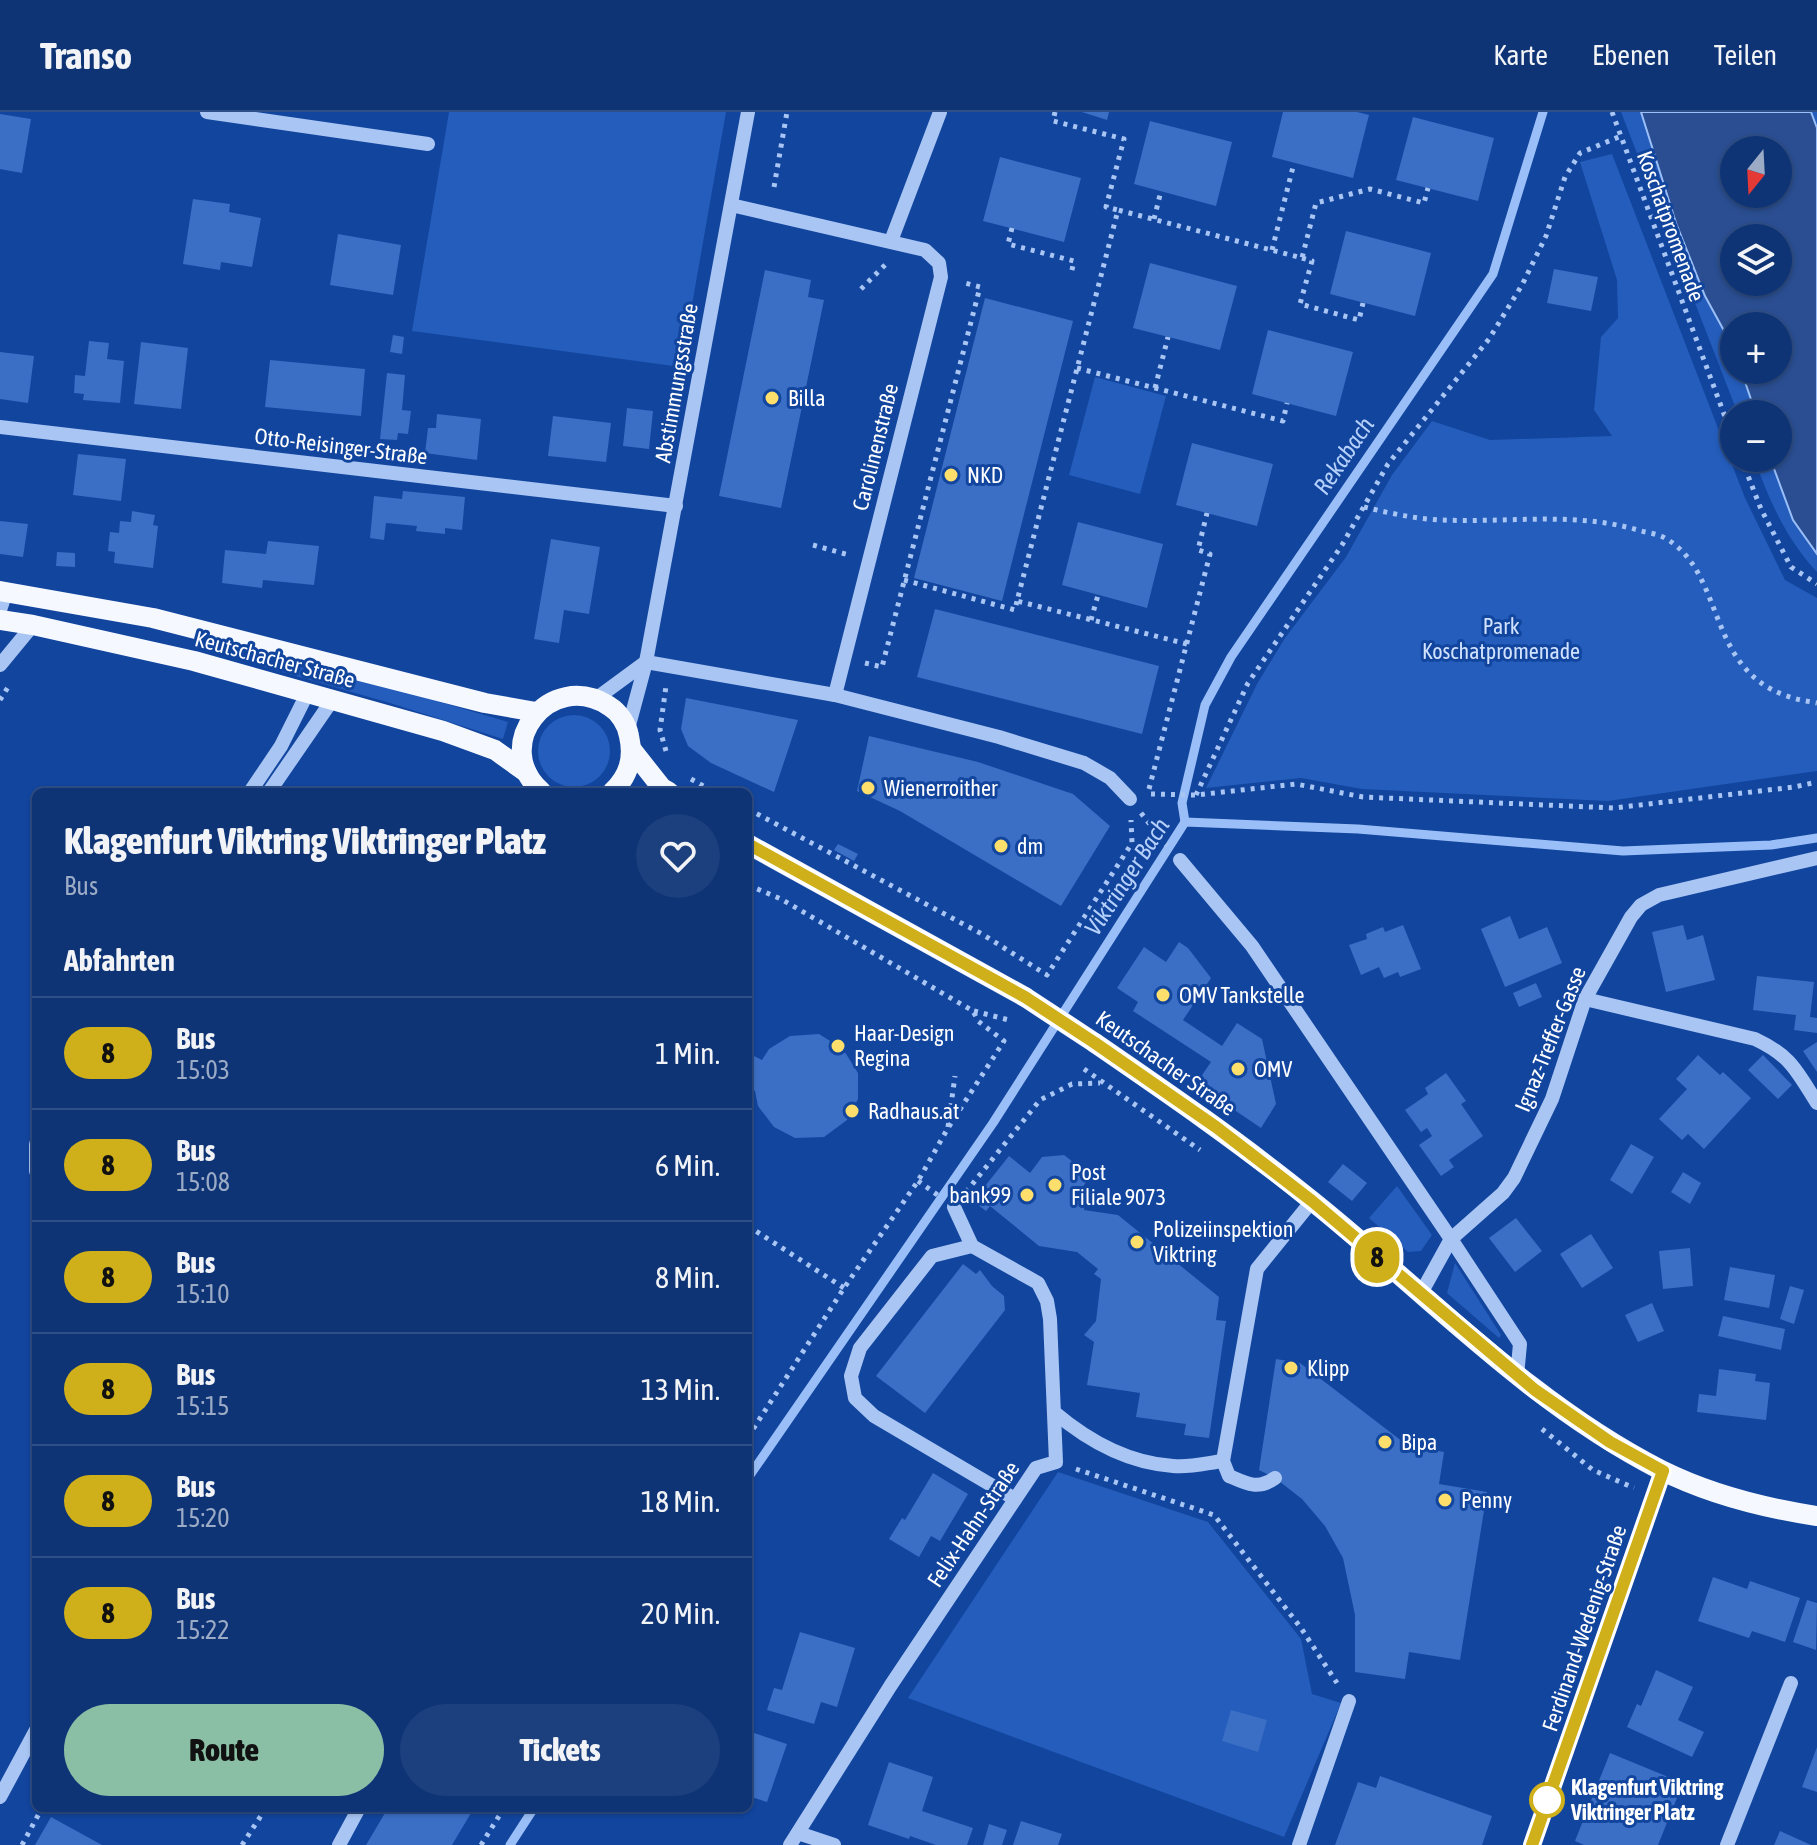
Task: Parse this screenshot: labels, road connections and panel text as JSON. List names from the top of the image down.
{
  "streets": {
    "main road": ["Keutschacher Straße"],
    "street": [
      "Abstimmungsstraße",
      "Otto-Reisinger-Straße",
      "Carolinenstraße",
      "Ignaz-Treffer-Gasse",
      "Felix-Hahn-Straße",
      "Ferdinand-Wedenig-Straße"
    ],
    "path": ["Koschatpromenade"]
  },
  "crossings": [
    ["Abstimmungsstraße", "Otto-Reisinger-Straße"],
    ["Keutschacher Straße", "Ignaz-Treffer-Gasse"],
    ["Keutschacher Straße", "Ferdinand-Wedenig-Straße"]
  ],
  "water": ["Rekabach", "Viktringer Bach"],
  "parks": ["Park Koschatpromenade"],
  "places": [
    "Billa",
    "NKD",
    "Wienerroither",
    "dm",
    "OMV Tankstelle",
    "Haar-Design Regina",
    "OMV",
    "Radhaus.at",
    "Post Filiale 9073",
    "bank99",
    "Polizeiinspektion Viktring",
    "Klipp",
    "Bipa",
    "Penny",
    "Klagenfurt Viktring Viktringer Platz"
  ],
  "lines": ["bus line 8"],
  "north": "bottom",
  "page": {
    "header": "Transo",
    "nav": ["Karte", "Ebenen", "Teilen"],
    "on_map": "8",
    "map_buttons": ["+", "−"],
    "heading": [
      ["Klagenfurt Viktring Viktringer Platz", "Bus"],
      "Abfahrten"
    ],
    "list": [
      {
        "mark": "8",
        "name": "Bus",
        "note": "15:03",
        "value": "1 Min."
      },
      {
        "mark": "8",
        "name": "Bus",
        "note": "15:08",
        "value": "6 Min."
      },
      {
        "mark": "8",
        "name": "Bus",
        "note": "15:10",
        "value": "8 Min."
      },
      {
        "mark": "8",
        "name": "Bus",
        "note": "15:15",
        "value": "13 Min."
      },
      {
        "mark": "8",
        "name": "Bus",
        "note": "15:20",
        "value": "18 Min."
      },
      {
        "mark": "8",
        "name": "Bus",
        "note": "15:22",
        "value": "20 Min."
      }
    ],
    "buttons": ["Route", "Tickets"]
  }
}
